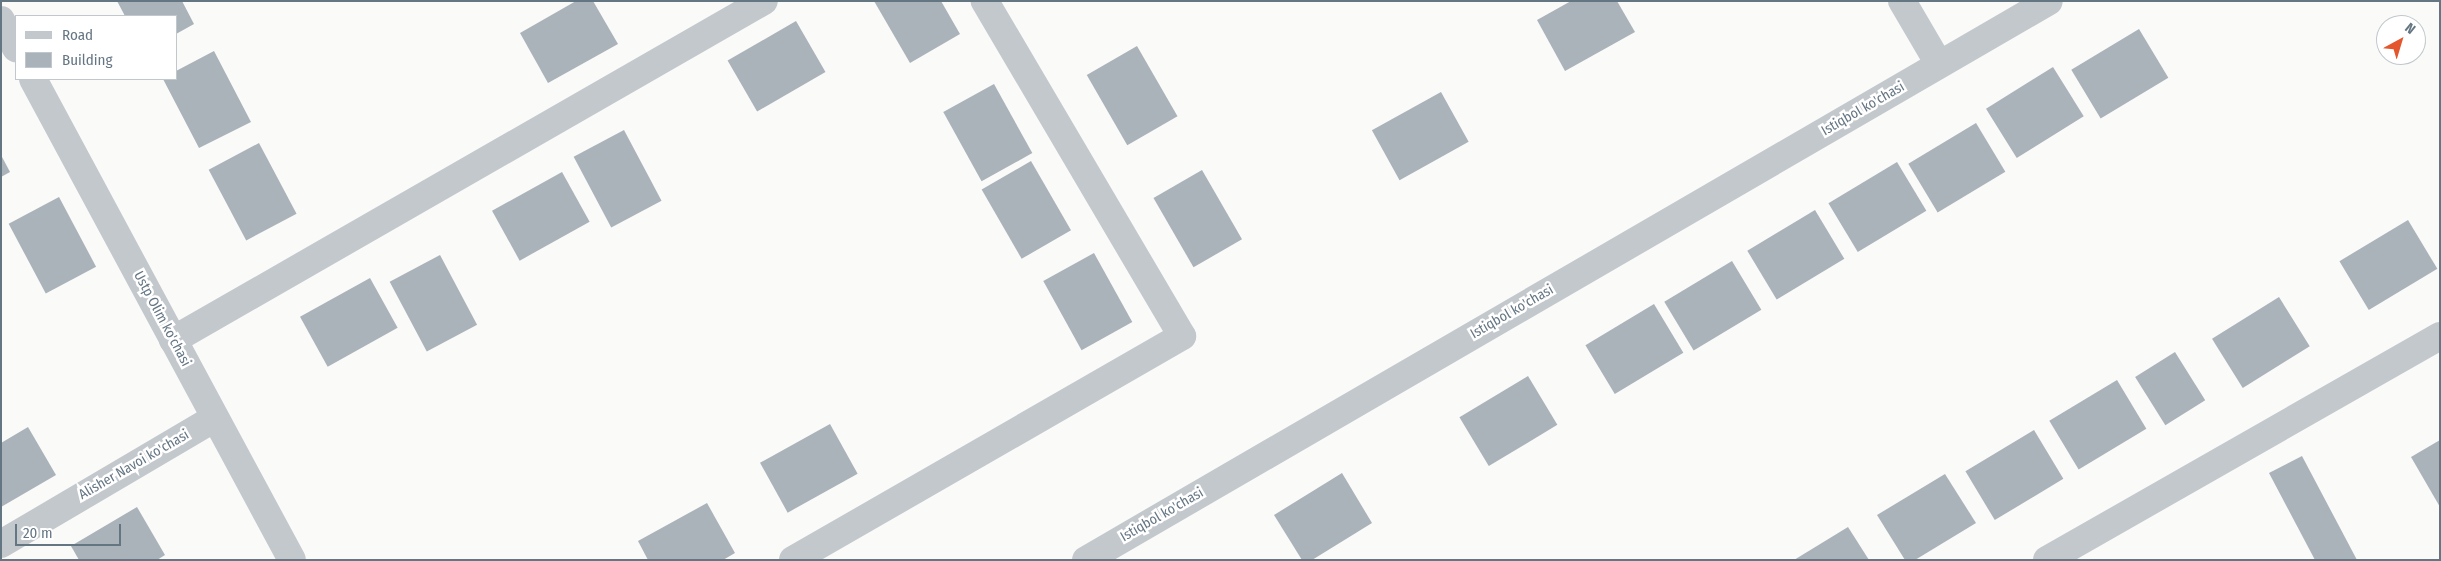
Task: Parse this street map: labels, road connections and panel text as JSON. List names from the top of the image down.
{
  "streets": {
    "street": ["Istiqbol ko'chasi", "Ustp Olim ko'chasi", "Alisher Navoi ko'chasi"]
  },
  "crossings": [
    ["Ustp Olim ko'chasi", "Alisher Navoi ko'chasi"]
  ],
  "legend": ["Road", "Building"],
  "scale_bar": "20 m",
  "north": "top right"
}
